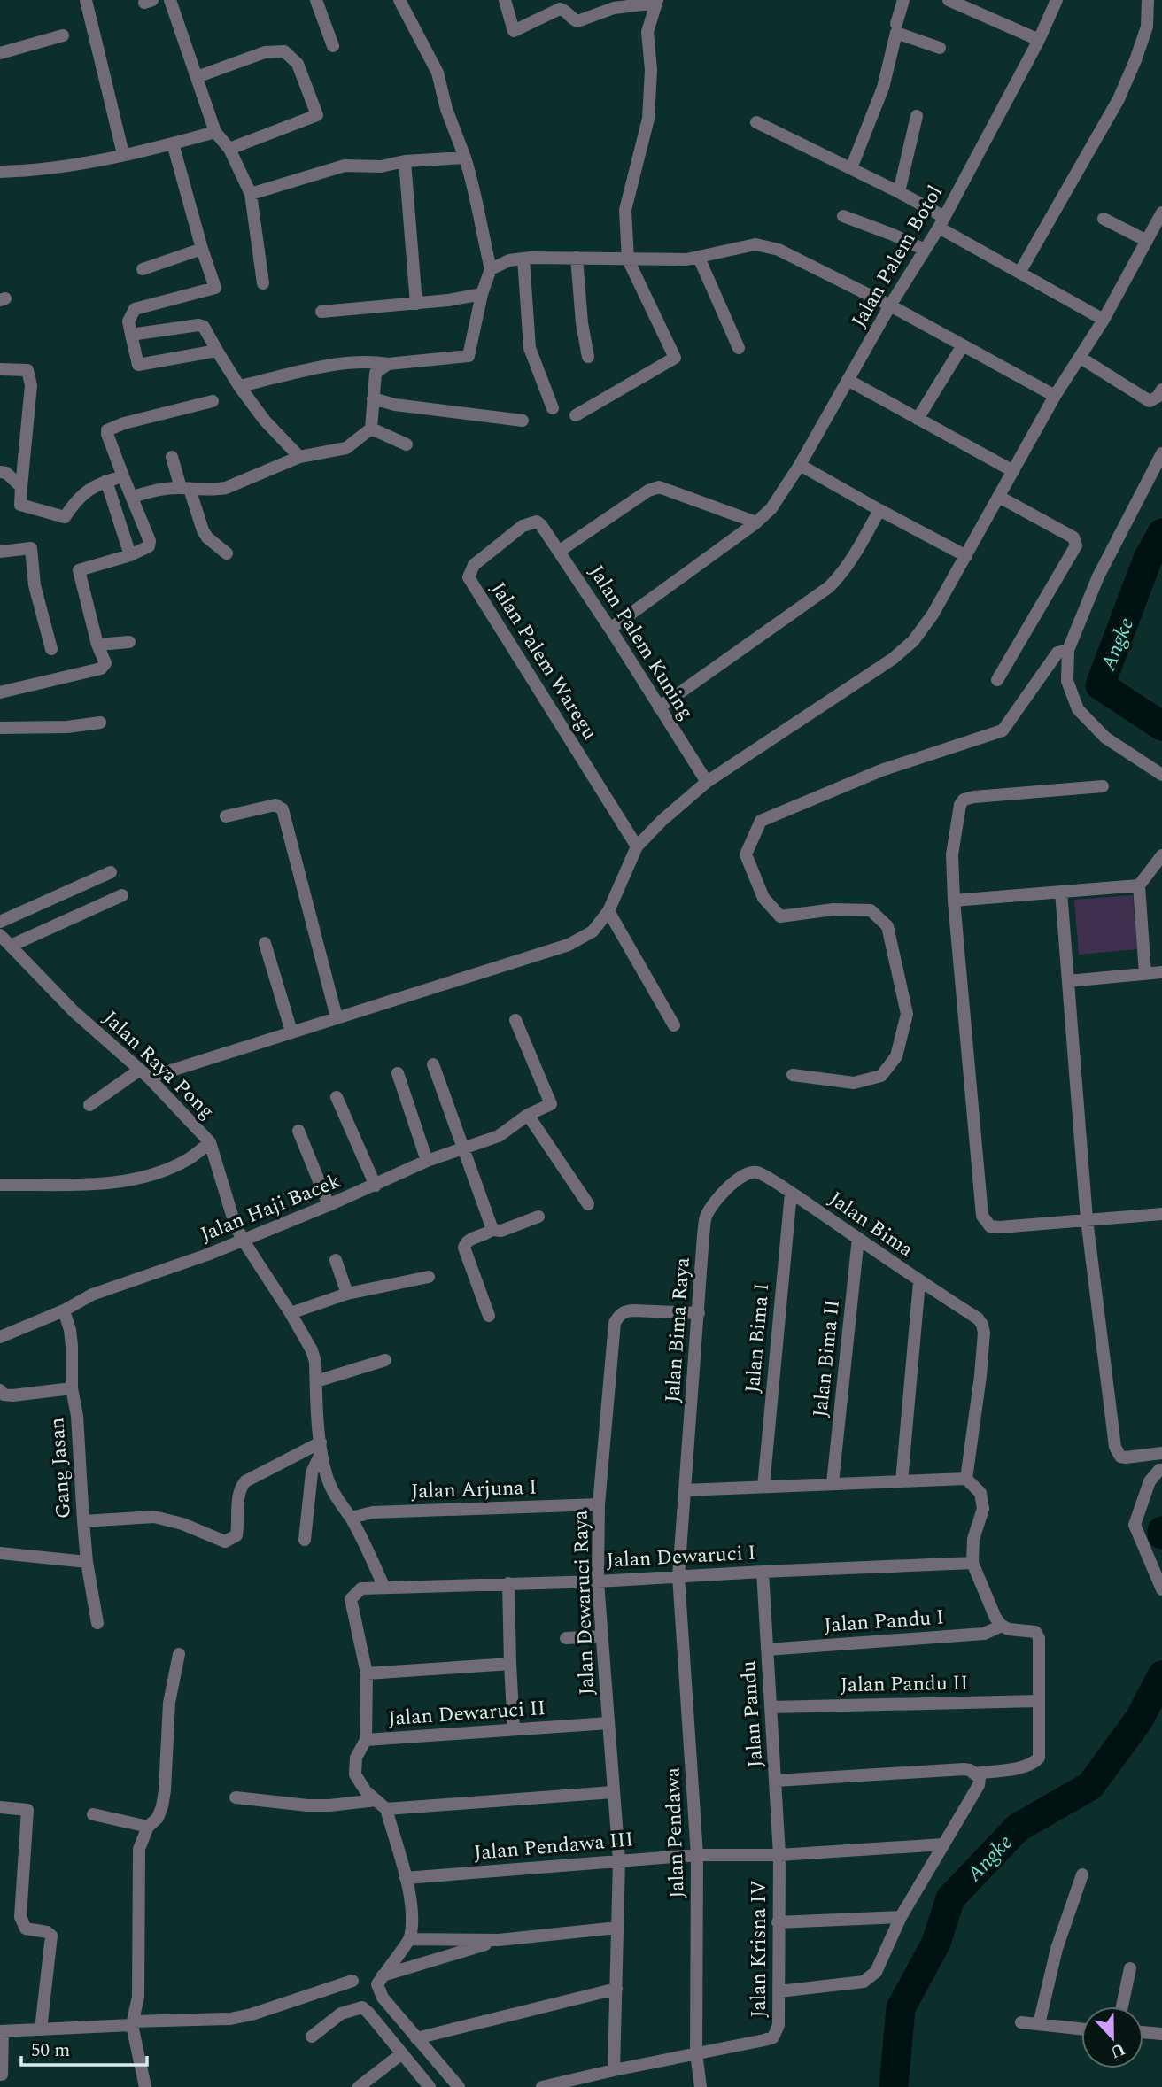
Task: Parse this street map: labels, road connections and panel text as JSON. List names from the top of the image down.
{
  "streets": {
    "street": [
      "Jalan Palem Botol",
      "Jalan Palem Kuning",
      "Jalan Palem Waregu",
      "Jalan Raya Pong",
      "Jalan Haji Bacek",
      "Jalan Bima",
      "Jalan Bima Raya",
      "Jalan Bima I",
      "Jalan Bima II",
      "Gang Jasan",
      "Jalan Arjuna I",
      "Jalan Dewaruci I",
      "Jalan Dewaruci Raya",
      "Jalan Pandu I",
      "Jalan Pandu II",
      "Jalan Dewaruci II",
      "Jalan Pandu",
      "Jalan Pendawa",
      "Jalan Pendawa III",
      "Jalan Krisna IV"
    ]
  },
  "crossings": [
    ["Jalan Palem Botol", "Jalan Palem Kuning"],
    ["Jalan Palem Kuning", "Jalan Palem Waregu"],
    ["Jalan Raya Pong", "Jalan Haji Bacek"],
    ["Jalan Raya Pong", "Jalan Arjuna I"],
    ["Jalan Raya Pong", "Jalan Dewaruci I"],
    ["Jalan Haji Bacek", "Gang Jasan"],
    ["Jalan Bima", "Jalan Bima Raya"],
    ["Jalan Bima", "Jalan Bima I"],
    ["Jalan Bima", "Jalan Bima II"],
    ["Jalan Bima Raya", "Jalan Dewaruci I"],
    ["Jalan Bima Raya", "Jalan Dewaruci Raya"],
    ["Jalan Bima Raya", "Jalan Pendawa"],
    ["Jalan Arjuna I", "Jalan Dewaruci Raya"],
    ["Jalan Dewaruci I", "Jalan Dewaruci Raya"],
    ["Jalan Dewaruci I", "Jalan Dewaruci II"],
    ["Jalan Dewaruci I", "Jalan Pandu"],
    ["Jalan Dewaruci I", "Jalan Pendawa"],
    ["Jalan Dewaruci Raya", "Jalan Dewaruci II"],
    ["Jalan Dewaruci Raya", "Jalan Pendawa III"],
    ["Jalan Pandu I", "Jalan Pandu"],
    ["Jalan Pandu II", "Jalan Pandu"],
    ["Jalan Pandu", "Jalan Pendawa III"],
    ["Jalan Pandu", "Jalan Krisna IV"],
    ["Jalan Pendawa", "Jalan Pendawa III"],
    ["Jalan Pendawa", "Jalan Krisna IV"],
    ["Jalan Pendawa III", "Jalan Krisna IV"]
  ],
  "water": ["Angke"],
  "scale_bar": "50 m",
  "north": "bottom"
}
